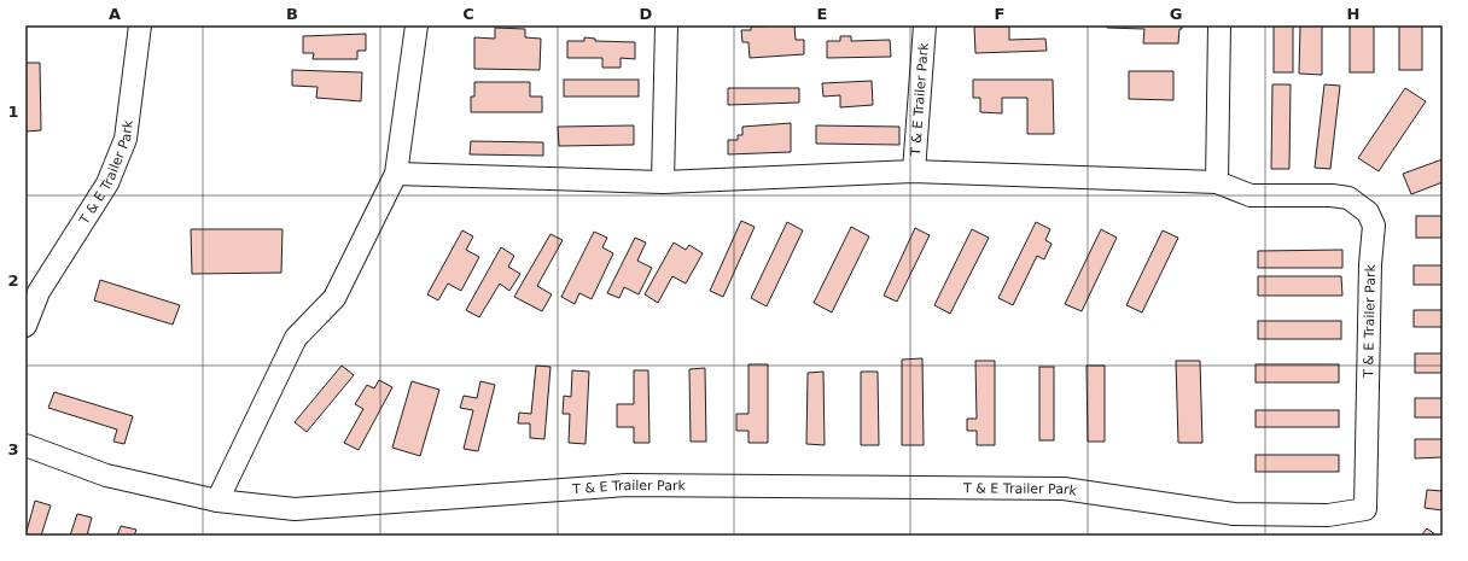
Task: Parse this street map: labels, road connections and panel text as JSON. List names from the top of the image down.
{
  "streets": {
    "street": ["T & E Trailer Park"]
  },
  "grid": {
    "columns": [
      "A",
      "B",
      "C",
      "D",
      "E",
      "F",
      "G",
      "H"
    ],
    "rows": ["1", "2", "3"]
  }
}
